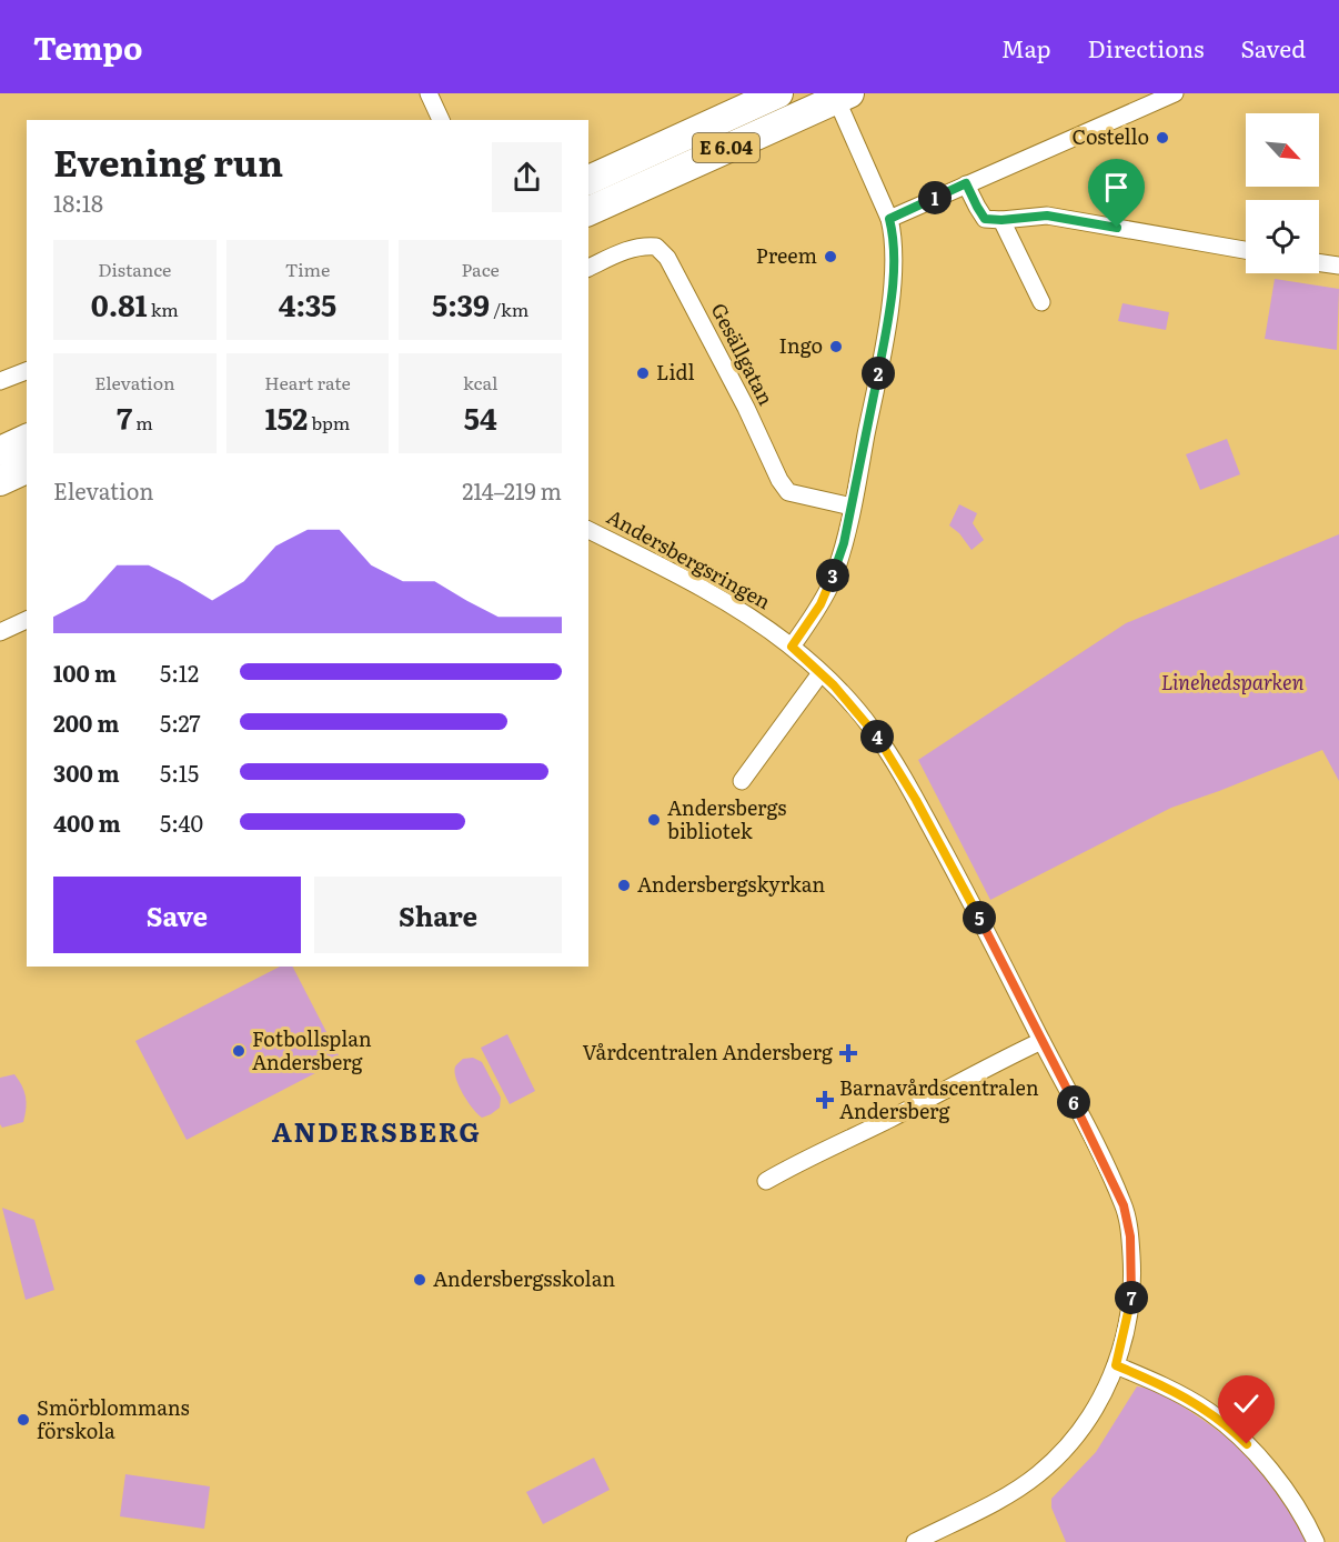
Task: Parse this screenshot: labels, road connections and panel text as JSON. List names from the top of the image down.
{
  "streets": {
    "highway": ["E 6.04"],
    "street": ["Gesällgatan", "Andersbergsringen"]
  },
  "districts": ["ANDERSBERG"],
  "parks": ["Linehedsparken"],
  "places": {
    "other": [
      "Costello",
      "Preem",
      "Ingo",
      "Lidl",
      "Andersbergs bibliotek",
      "Andersbergskyrkan",
      "Fotbollsplan Andersberg",
      "Andersbergsskolan",
      "Smörblommans förskola"
    ],
    "health": ["Vårdcentralen Andersberg", "Barnavårdscentralen Andersberg"]
  },
  "north": "bottom right",
  "page": {
    "header": "Tempo",
    "nav": ["Map", "Directions", "Saved"],
    "heading": ["Evening run", "18:18"],
    "pins": [
      "1",
      "2",
      "3",
      "4",
      "5",
      "6",
      "7"
    ],
    "stats": [
      ["Distance", "0.81 km"],
      ["Time", "4:35"],
      ["Pace", "5:39 /km"],
      ["Elevation", "7 m"],
      ["Heart rate", "152 bpm"],
      ["kcal", "54"]
    ],
    "chart": ["Elevation", "214–219 m"],
    "list": [
      {
        "name": "100 m",
        "note": "5:12"
      },
      {
        "name": "200 m",
        "note": "5:27"
      },
      {
        "name": "300 m",
        "note": "5:15"
      },
      {
        "name": "400 m",
        "note": "5:40"
      }
    ],
    "buttons": ["Save", "Share"]
  }
}
